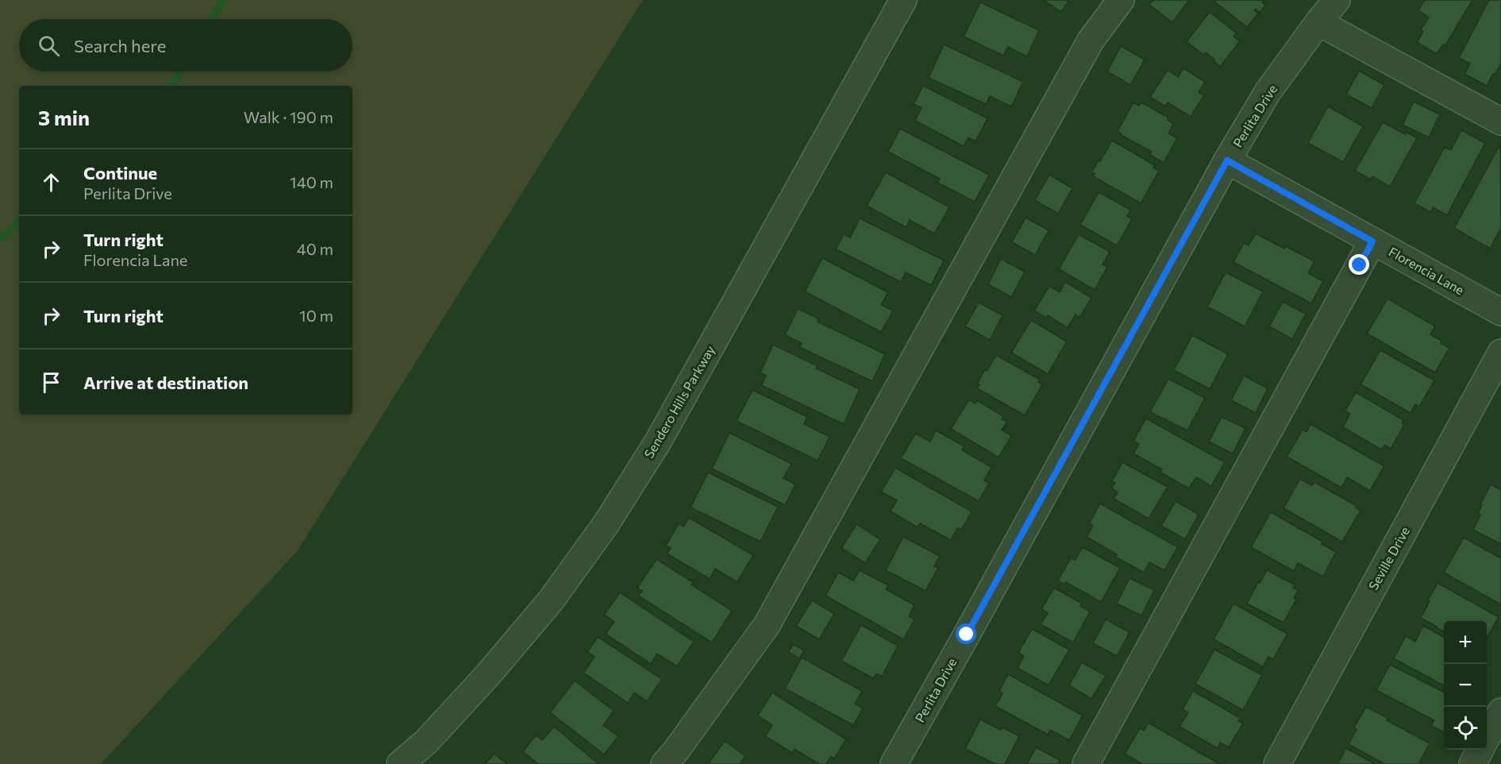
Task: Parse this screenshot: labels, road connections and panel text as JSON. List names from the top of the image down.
{
  "streets": {
    "street": [
      "Perlita Drive",
      "Florencia Lane",
      "Sendero Hills Parkway",
      "Seville Drive"
    ]
  },
  "crossings": [
    ["Perlita Drive", "Florencia Lane"]
  ],
  "page": {
    "search": "Search here",
    "heading": ["3 min", "Walk · 190 m"],
    "list": [
      ["Continue", "Perlita Drive", "140 m"],
      ["Turn right", "Florencia Lane", "40 m"],
      ["Turn right", "10 m"],
      "Arrive at destination"
    ],
    "map_buttons": ["+", "−"]
  }
}
